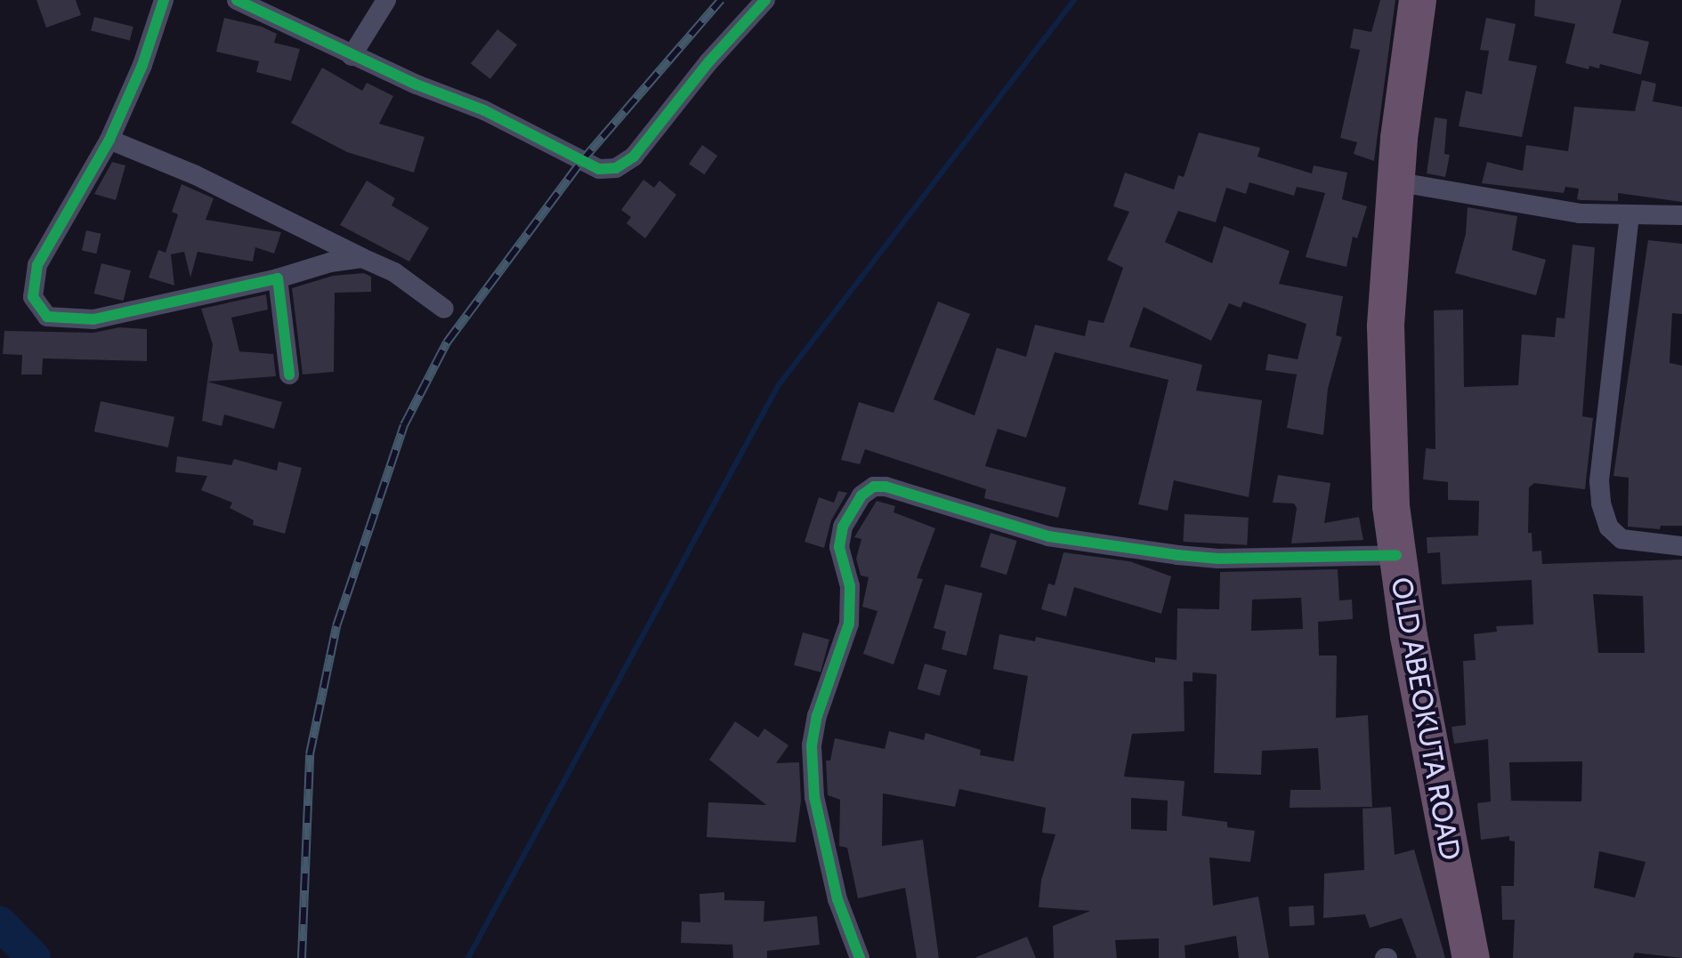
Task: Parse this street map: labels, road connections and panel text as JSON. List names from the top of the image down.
{
  "streets": {
    "highway": ["OLD ABEOKUTA ROAD"]
  }
}
